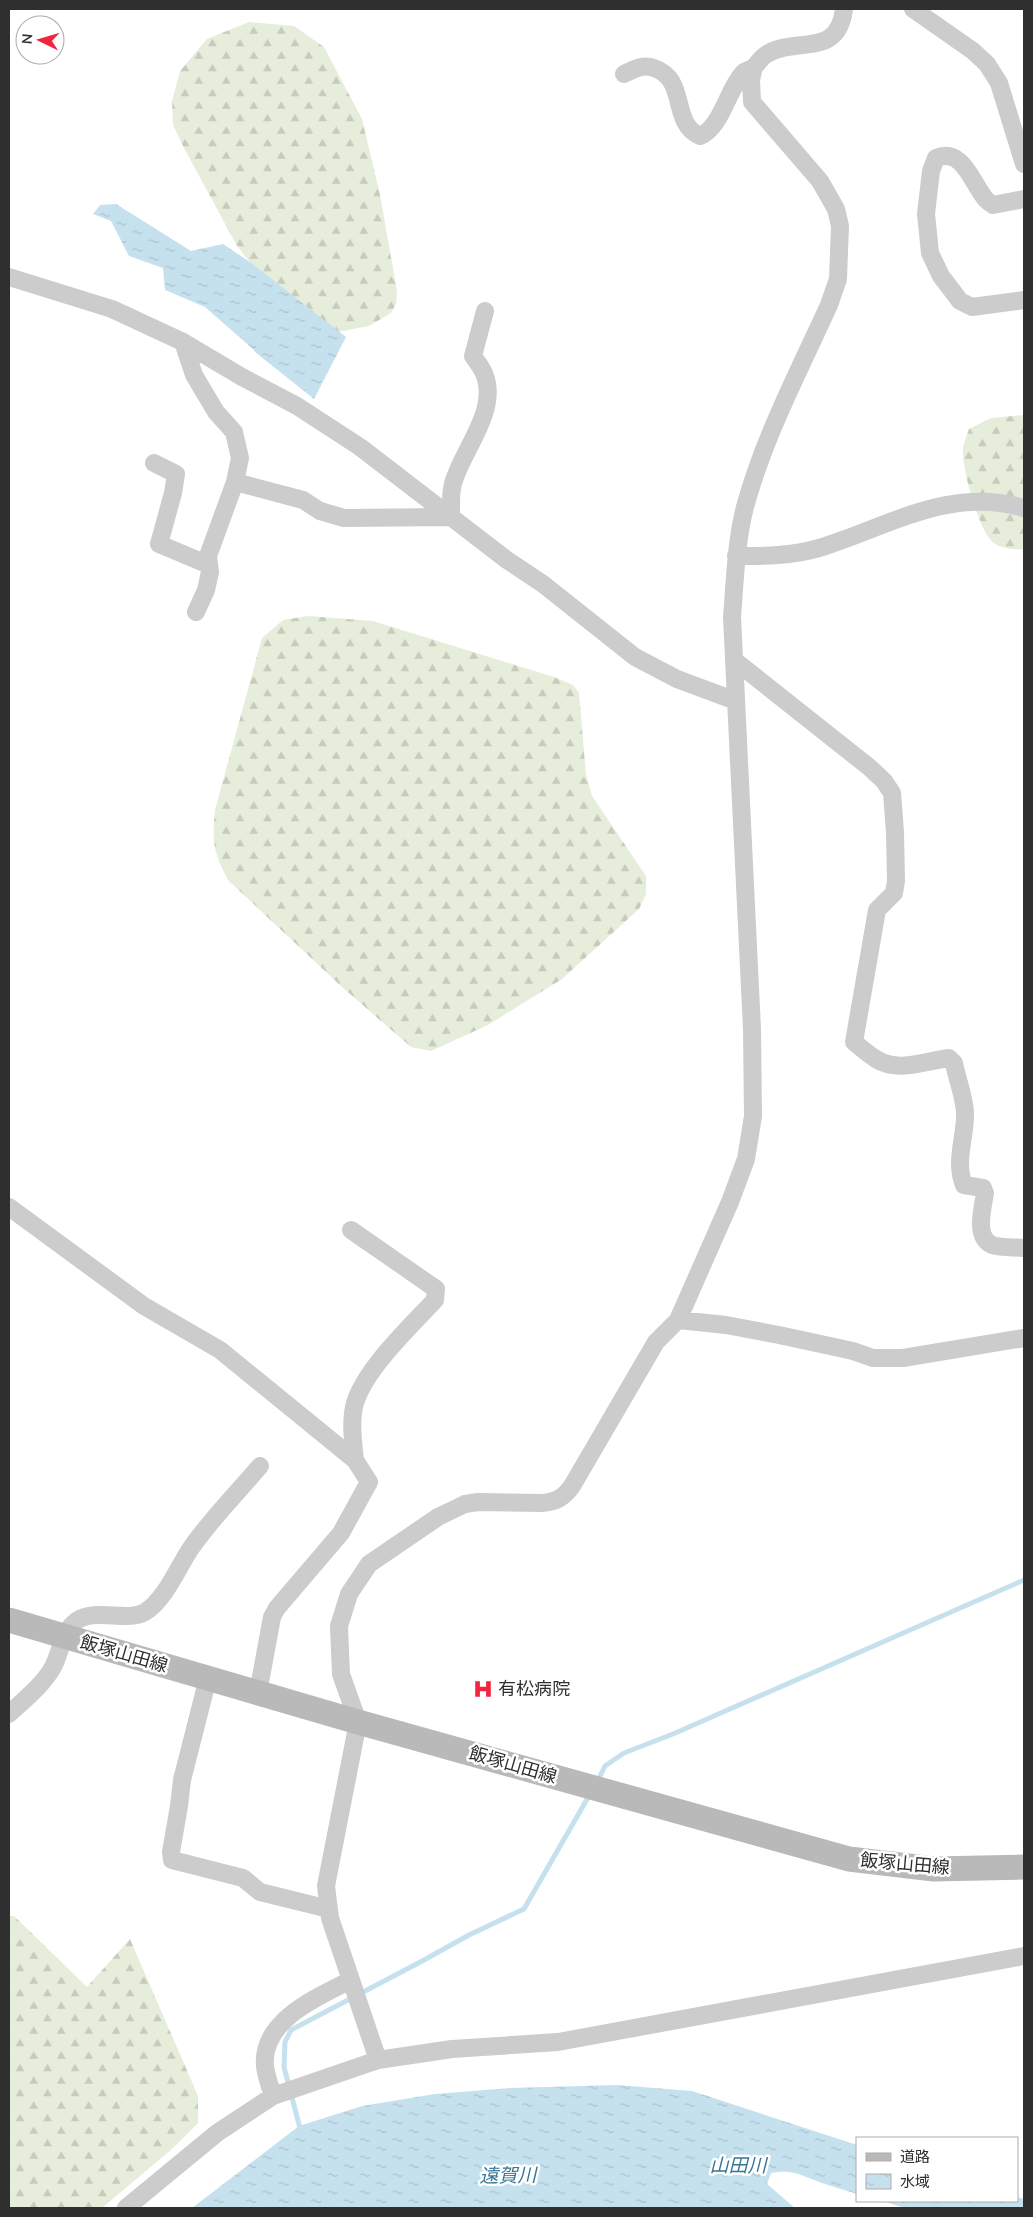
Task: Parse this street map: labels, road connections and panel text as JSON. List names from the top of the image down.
{
  "streets": {
    "main road": ["飯塚山田線"]
  },
  "water": ["山田川", "遠賀川"],
  "places": {
    "hospital": ["有松病院"]
  },
  "legend": ["道路", "水域"],
  "north": "left"
}
